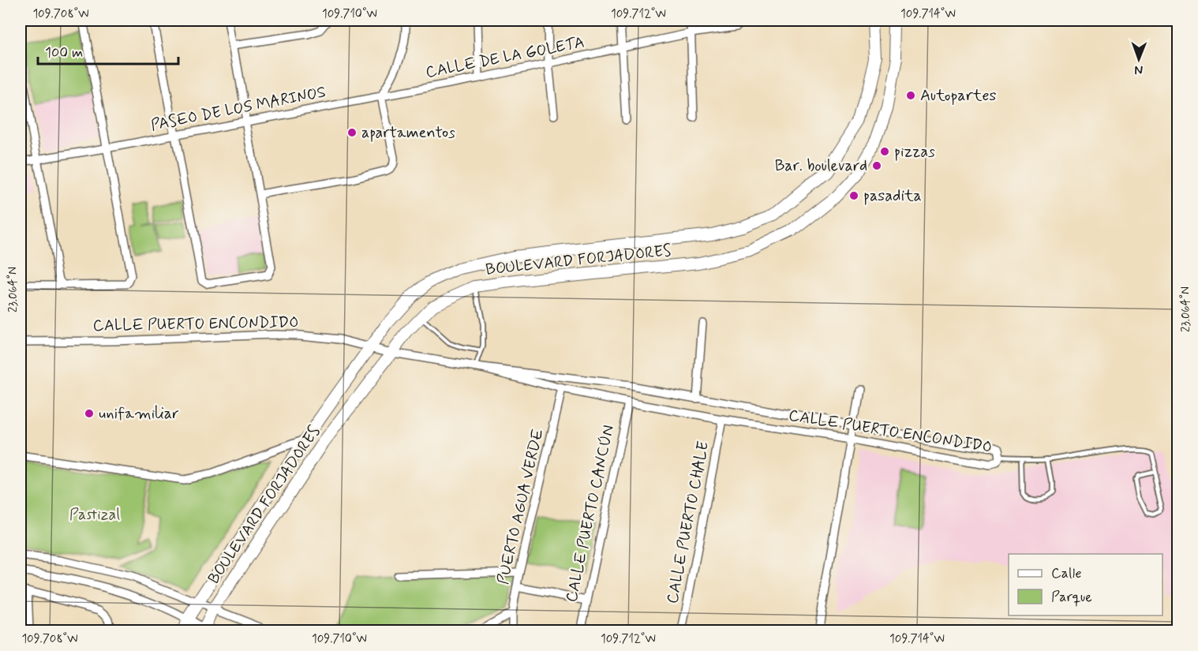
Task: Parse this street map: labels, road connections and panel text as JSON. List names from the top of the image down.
{
  "streets": {
    "main road": ["BOULEVARD FORJADORES"],
    "street": [
      "CALLE DE LA GOLETA",
      "PASEO DE LOS MARINOS",
      "CALLE PUERTO ENCONDIDO",
      "PUERTO AGUA VERDE",
      "CALLE PUERTO CANCÚN",
      "CALLE PUERTO CHALE"
    ]
  },
  "crossings": [
    ["CALLE DE LA GOLETA", "PASEO DE LOS MARINOS"],
    ["BOULEVARD FORJADORES", "CALLE PUERTO ENCONDIDO"],
    ["CALLE PUERTO ENCONDIDO", "PUERTO AGUA VERDE"],
    ["CALLE PUERTO ENCONDIDO", "CALLE PUERTO CANCÚN"],
    ["CALLE PUERTO ENCONDIDO", "CALLE PUERTO CHALE"]
  ],
  "parks": ["Pastizal"],
  "places": [
    "Autopartes",
    "apartamentos",
    "pizzas",
    "Bar. boulevard",
    "pasadita",
    "unifamiliar"
  ],
  "legend": ["Calle", "Parque"],
  "scale_bar": "100 m",
  "north": "bottom",
  "coordinates": [
    "109.708°W",
    "109.710°W",
    "109.712°W",
    "109.714°W",
    "23.064°N"
  ]
}
